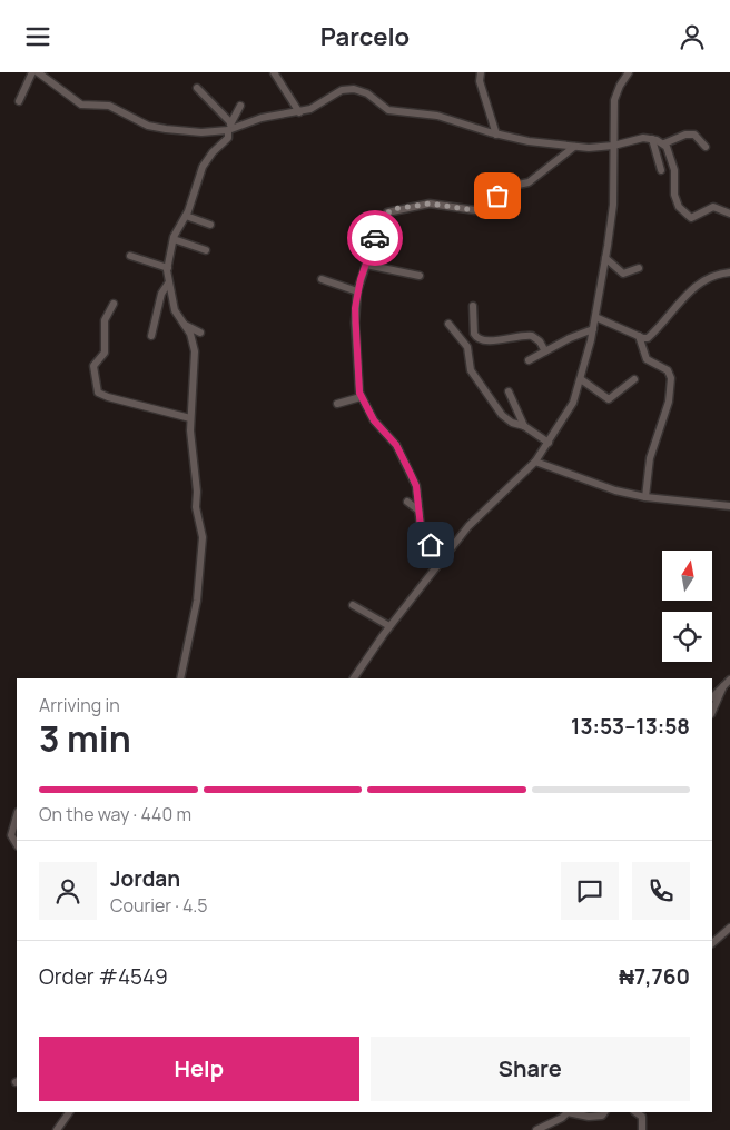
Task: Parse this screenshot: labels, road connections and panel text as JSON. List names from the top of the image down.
{
  "north": "top",
  "page": {
    "header": "Parcelo",
    "heading": ["3 min", "Arriving in", "13:53–13:58"],
    "panel": [
      "Jordan",
      "Courier · 4.5",
      "Order #4549",
      "₦7,760"
    ],
    "bar": "On the way · 440 m",
    "buttons": ["Help", "Share"]
  }
}
